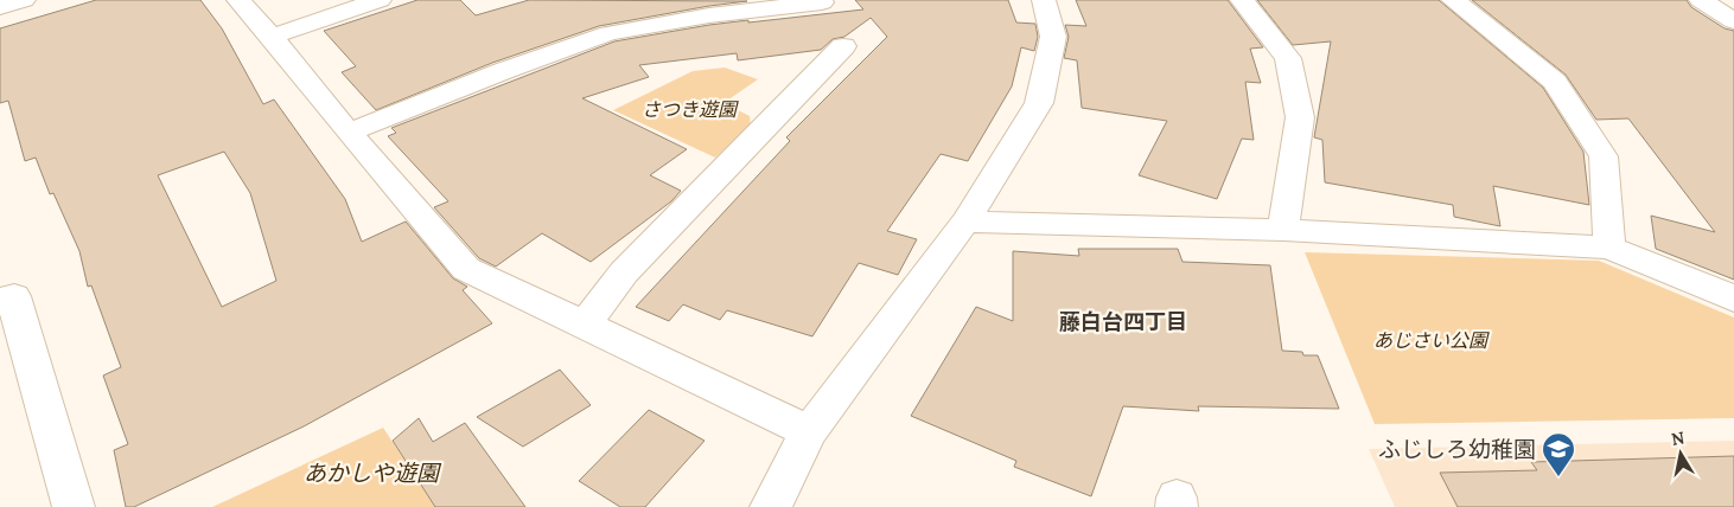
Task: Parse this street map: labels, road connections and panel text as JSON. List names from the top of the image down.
{
  "districts": ["藤白台四丁目"],
  "parks": ["さつき遊園", "あじさい公園", "あかしや遊園"],
  "places": {
    "school or university": ["ふじしろ幼稚園"]
  },
  "north": "top"
}
